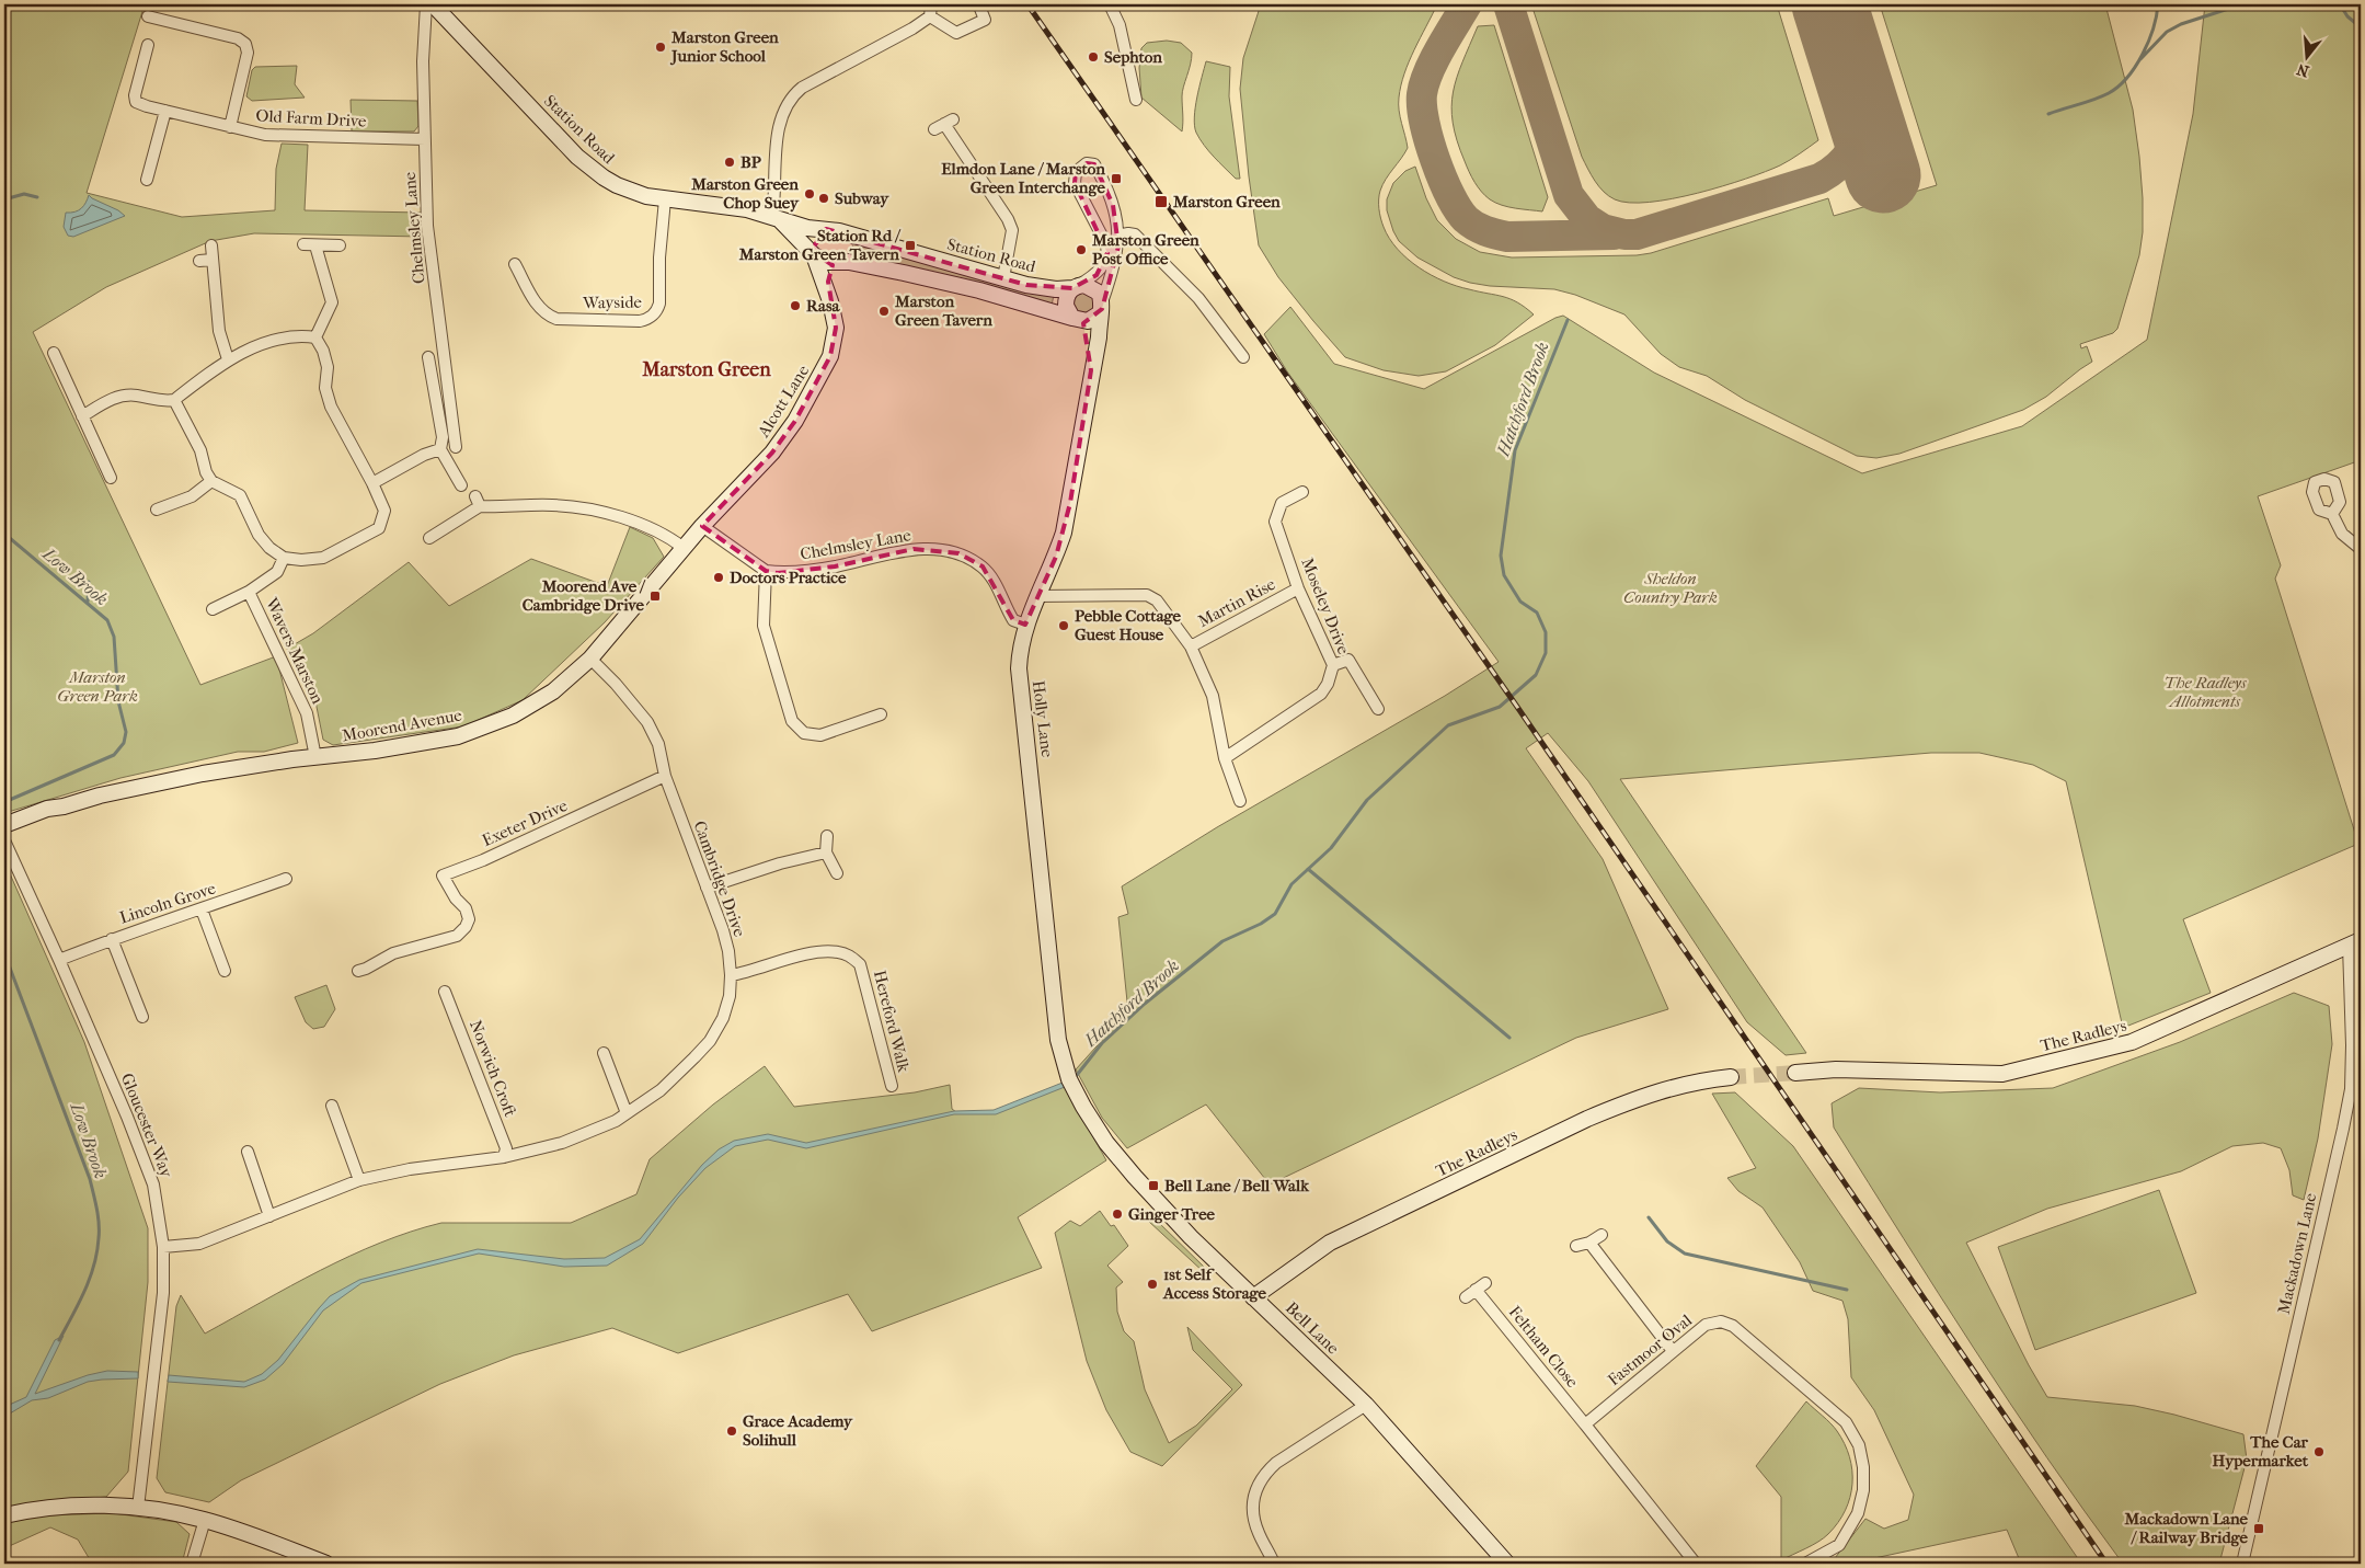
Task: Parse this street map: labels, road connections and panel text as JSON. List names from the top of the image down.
{
  "streets": {
    "street": [
      "Old Farm Drive",
      "Station Road",
      "Chelmsley Lane",
      "Wayside",
      "Alcott Lane",
      "Martin Rise",
      "Moseley Drive",
      "Wavers Marston",
      "Holly Lane",
      "Moorend Avenue",
      "Exeter Drive",
      "Cambridge Drive",
      "Lincoln Grove",
      "Hereford Walk",
      "The Radleys",
      "Norwich Croft",
      "Gloucester Way",
      "Mackadown Lane",
      "Bell Lane",
      "Feltham Close",
      "Fastmoor Oval"
    ]
  },
  "crossings": [
    ["Old Farm Drive", "Chelmsley Lane"],
    ["Station Road", "Wayside"],
    ["Station Road", "Holly Lane"],
    ["Chelmsley Lane", "Holly Lane"],
    ["Alcott Lane", "Moorend Avenue"],
    ["Martin Rise", "Moseley Drive"],
    ["Wavers Marston", "Moorend Avenue"],
    ["Holly Lane", "Bell Lane"],
    ["Moorend Avenue", "Cambridge Drive"],
    ["Exeter Drive", "Cambridge Drive"],
    ["Cambridge Drive", "Hereford Walk"],
    ["Cambridge Drive", "Norwich Croft"],
    ["Cambridge Drive", "Gloucester Way"],
    ["Lincoln Grove", "Gloucester Way"],
    ["The Radleys", "Mackadown Lane"],
    ["The Radleys", "Bell Lane"],
    ["Feltham Close", "Fastmoor Oval"]
  ],
  "districts": ["Marston Green"],
  "water": ["Hatchford Brook", "Low Brook"],
  "parks": ["Sheldon Country Park", "Marston Green Park", "The Radleys Allotments"],
  "places": {
    "other": [
      "Marston Green Junior School",
      "Sephton",
      "BP",
      "Marston Green Chop Suey",
      "Subway",
      "Marston Green Post Office",
      "Rasa",
      "Marston Green Tavern",
      "Doctors Practice",
      "Pebble Cottage Guest House",
      "Ginger Tree",
      "1st Self Access Storage",
      "Grace Academy Solihull",
      "The Car Hypermarket"
    ],
    "transit": [
      "Elmdon Lane / Marston Green Interchange",
      "Marston Green",
      "Station Rd / Marston Green Tavern",
      "Moorend Ave / Cambridge Drive",
      "Bell Lane / Bell Walk",
      "Mackadown Lane / Railway Bridge"
    ]
  },
  "north": "bottom"
}
